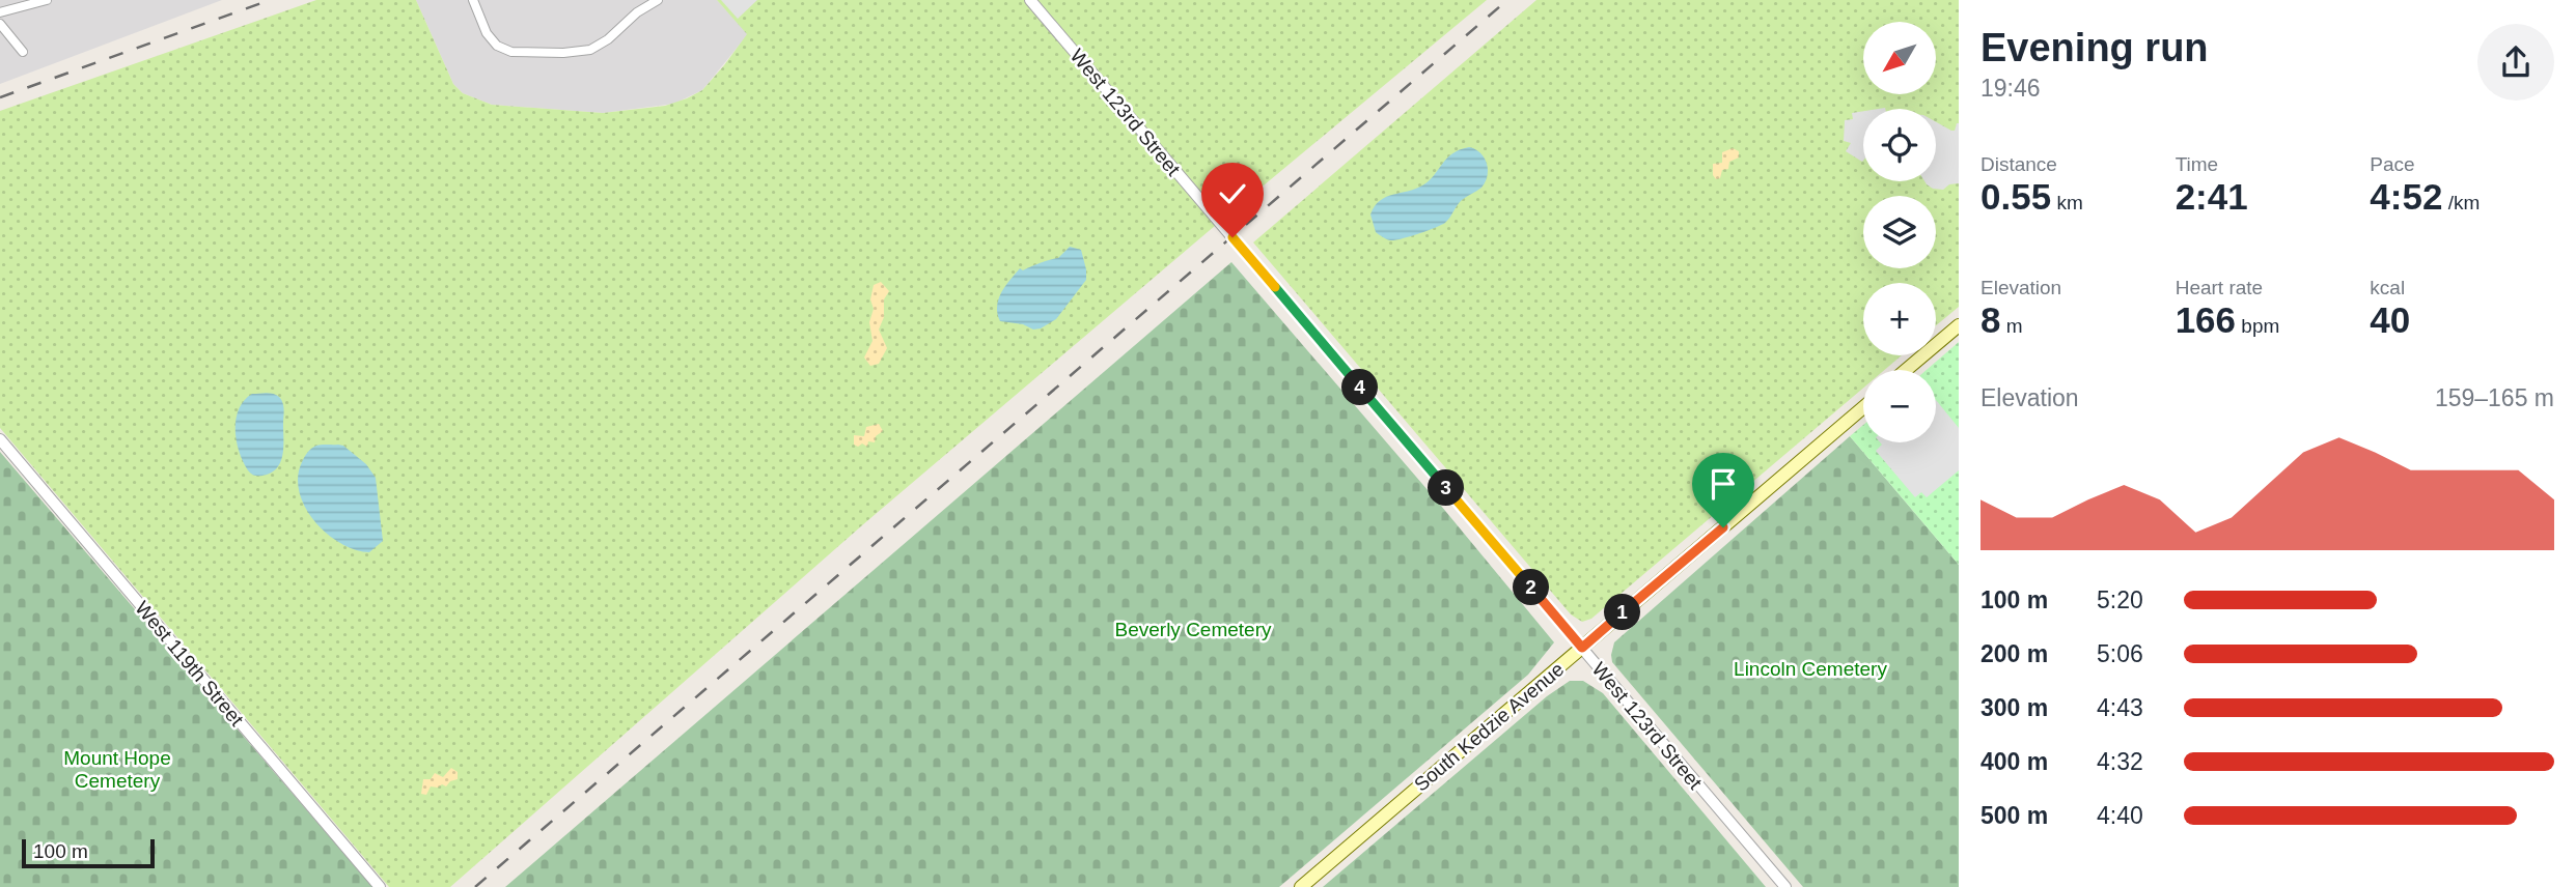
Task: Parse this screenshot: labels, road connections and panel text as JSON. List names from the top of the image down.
{
  "streets": {
    "main road": ["South Kedzie Avenue"],
    "street": ["West 123rd Street", "West 119th Street"]
  },
  "crossings": [
    ["West 123rd Street", "South Kedzie Avenue"]
  ],
  "parks": ["Beverly Cemetery", "Lincoln Cemetery", "Mount Hope Cemetery"],
  "scale_bar": "100 m",
  "north": "bottom left",
  "page": {
    "heading": ["Evening run", "19:46"],
    "map_buttons": ["+", "−"],
    "stats": [
      ["Distance", "0.55 km"],
      ["Time", "2:41"],
      ["Pace", "4:52 /km"],
      ["Elevation", "8 m"],
      ["Heart rate", "166 bpm"],
      ["kcal", "40"]
    ],
    "pins": [
      "4",
      "3",
      "2",
      "1"
    ],
    "chart": ["Elevation", "159–165 m"],
    "list": [
      {
        "name": "100 m",
        "note": "5:20"
      },
      {
        "name": "200 m",
        "note": "5:06"
      },
      {
        "name": "300 m",
        "note": "4:43"
      },
      {
        "name": "400 m",
        "note": "4:32"
      },
      {
        "name": "500 m",
        "note": "4:40"
      }
    ],
    "scale": "100 m"
  }
}
